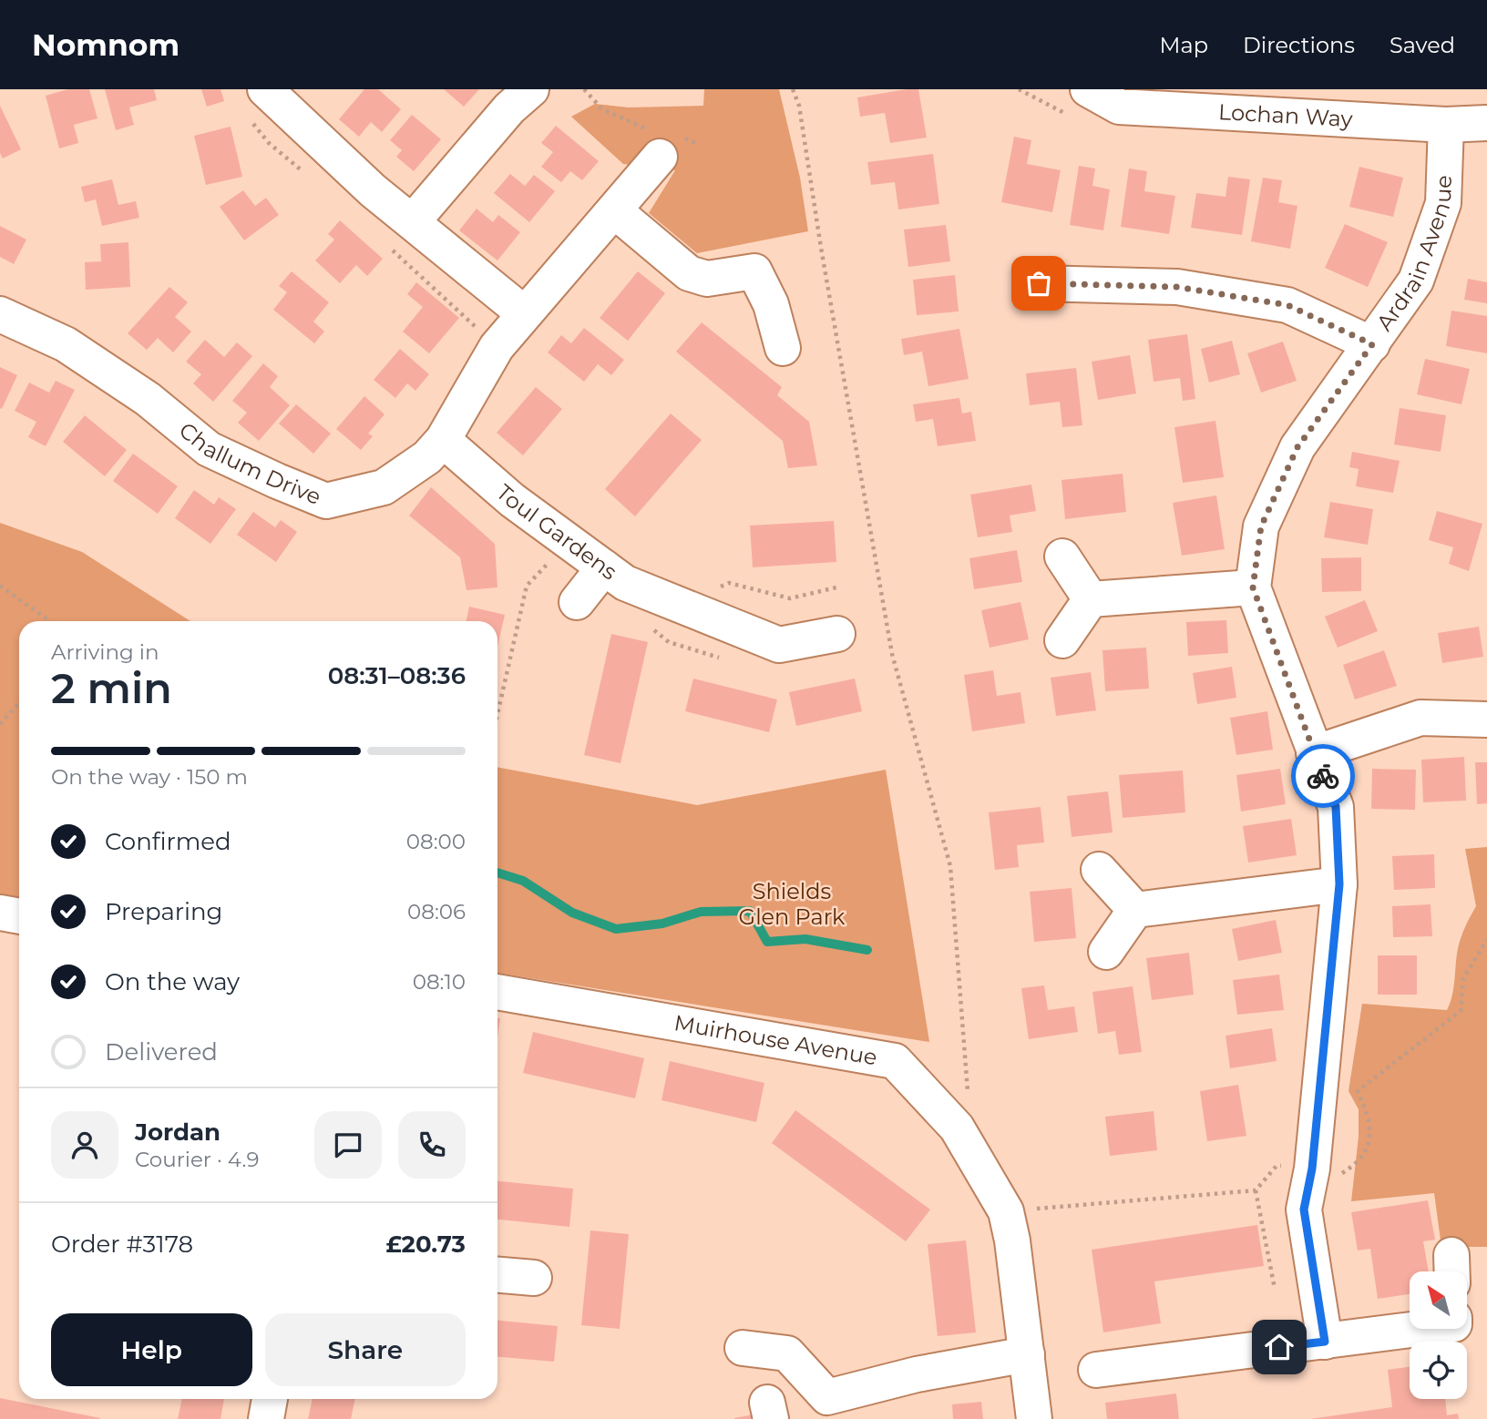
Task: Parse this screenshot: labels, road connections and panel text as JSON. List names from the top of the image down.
{
  "streets": {
    "street": [
      "Lochan Way",
      "Ardrain Avenue",
      "Challum Drive",
      "Toul Gardens",
      "Muirhouse Avenue"
    ]
  },
  "crossings": [
    ["Lochan Way", "Ardrain Avenue"],
    ["Challum Drive", "Toul Gardens"]
  ],
  "parks": ["Shields Glen Park"],
  "north": "top left",
  "page": {
    "header": "Nomnom",
    "nav": ["Map", "Directions", "Saved"],
    "heading": ["2 min", "Arriving in", "08:31–08:36"],
    "panel": [
      "Jordan",
      "Courier · 4.9",
      "Order #3178",
      "£20.73"
    ],
    "bar": "On the way · 150 m",
    "list": [
      ["Confirmed", "08:00"],
      ["Preparing", "08:06"],
      ["On the way", "08:10"],
      "Delivered"
    ],
    "buttons": ["Help", "Share"]
  }
}
